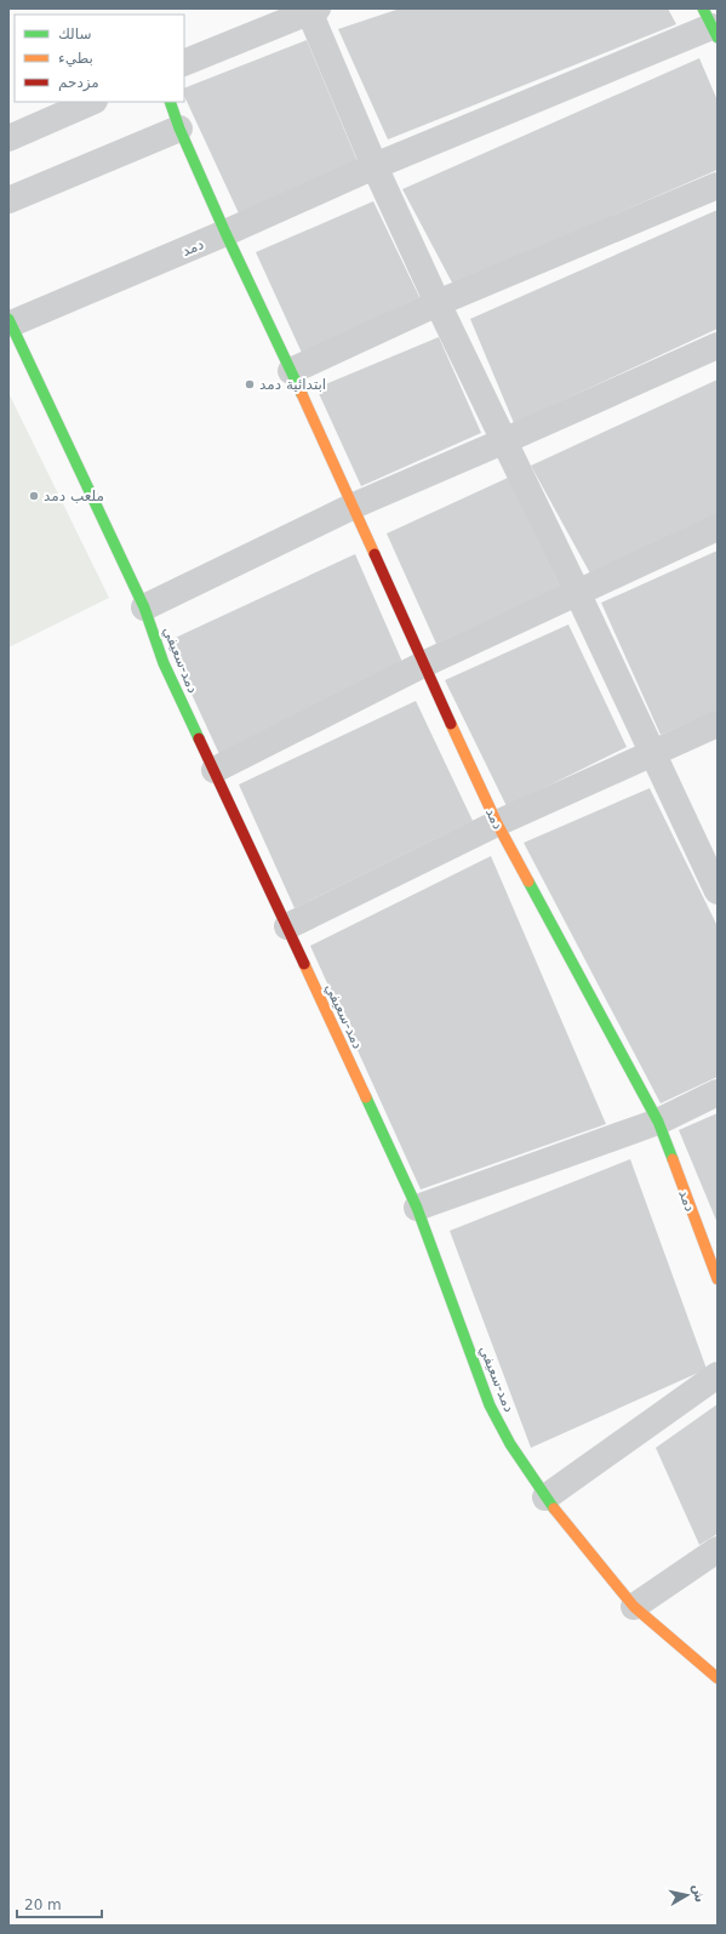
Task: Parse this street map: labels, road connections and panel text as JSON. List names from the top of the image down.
{
  "streets": {
    "street": ["دمد", "دمد-سعيفي"]
  },
  "crossings": [
    ["دمد", "دمد-سعيفي"]
  ],
  "places": ["ابتدائية دمد", "ملعب دمد"],
  "legend": ["سالك", "بطيء", "مزدحم"],
  "scale_bar": "20 m",
  "north": "right"
}
